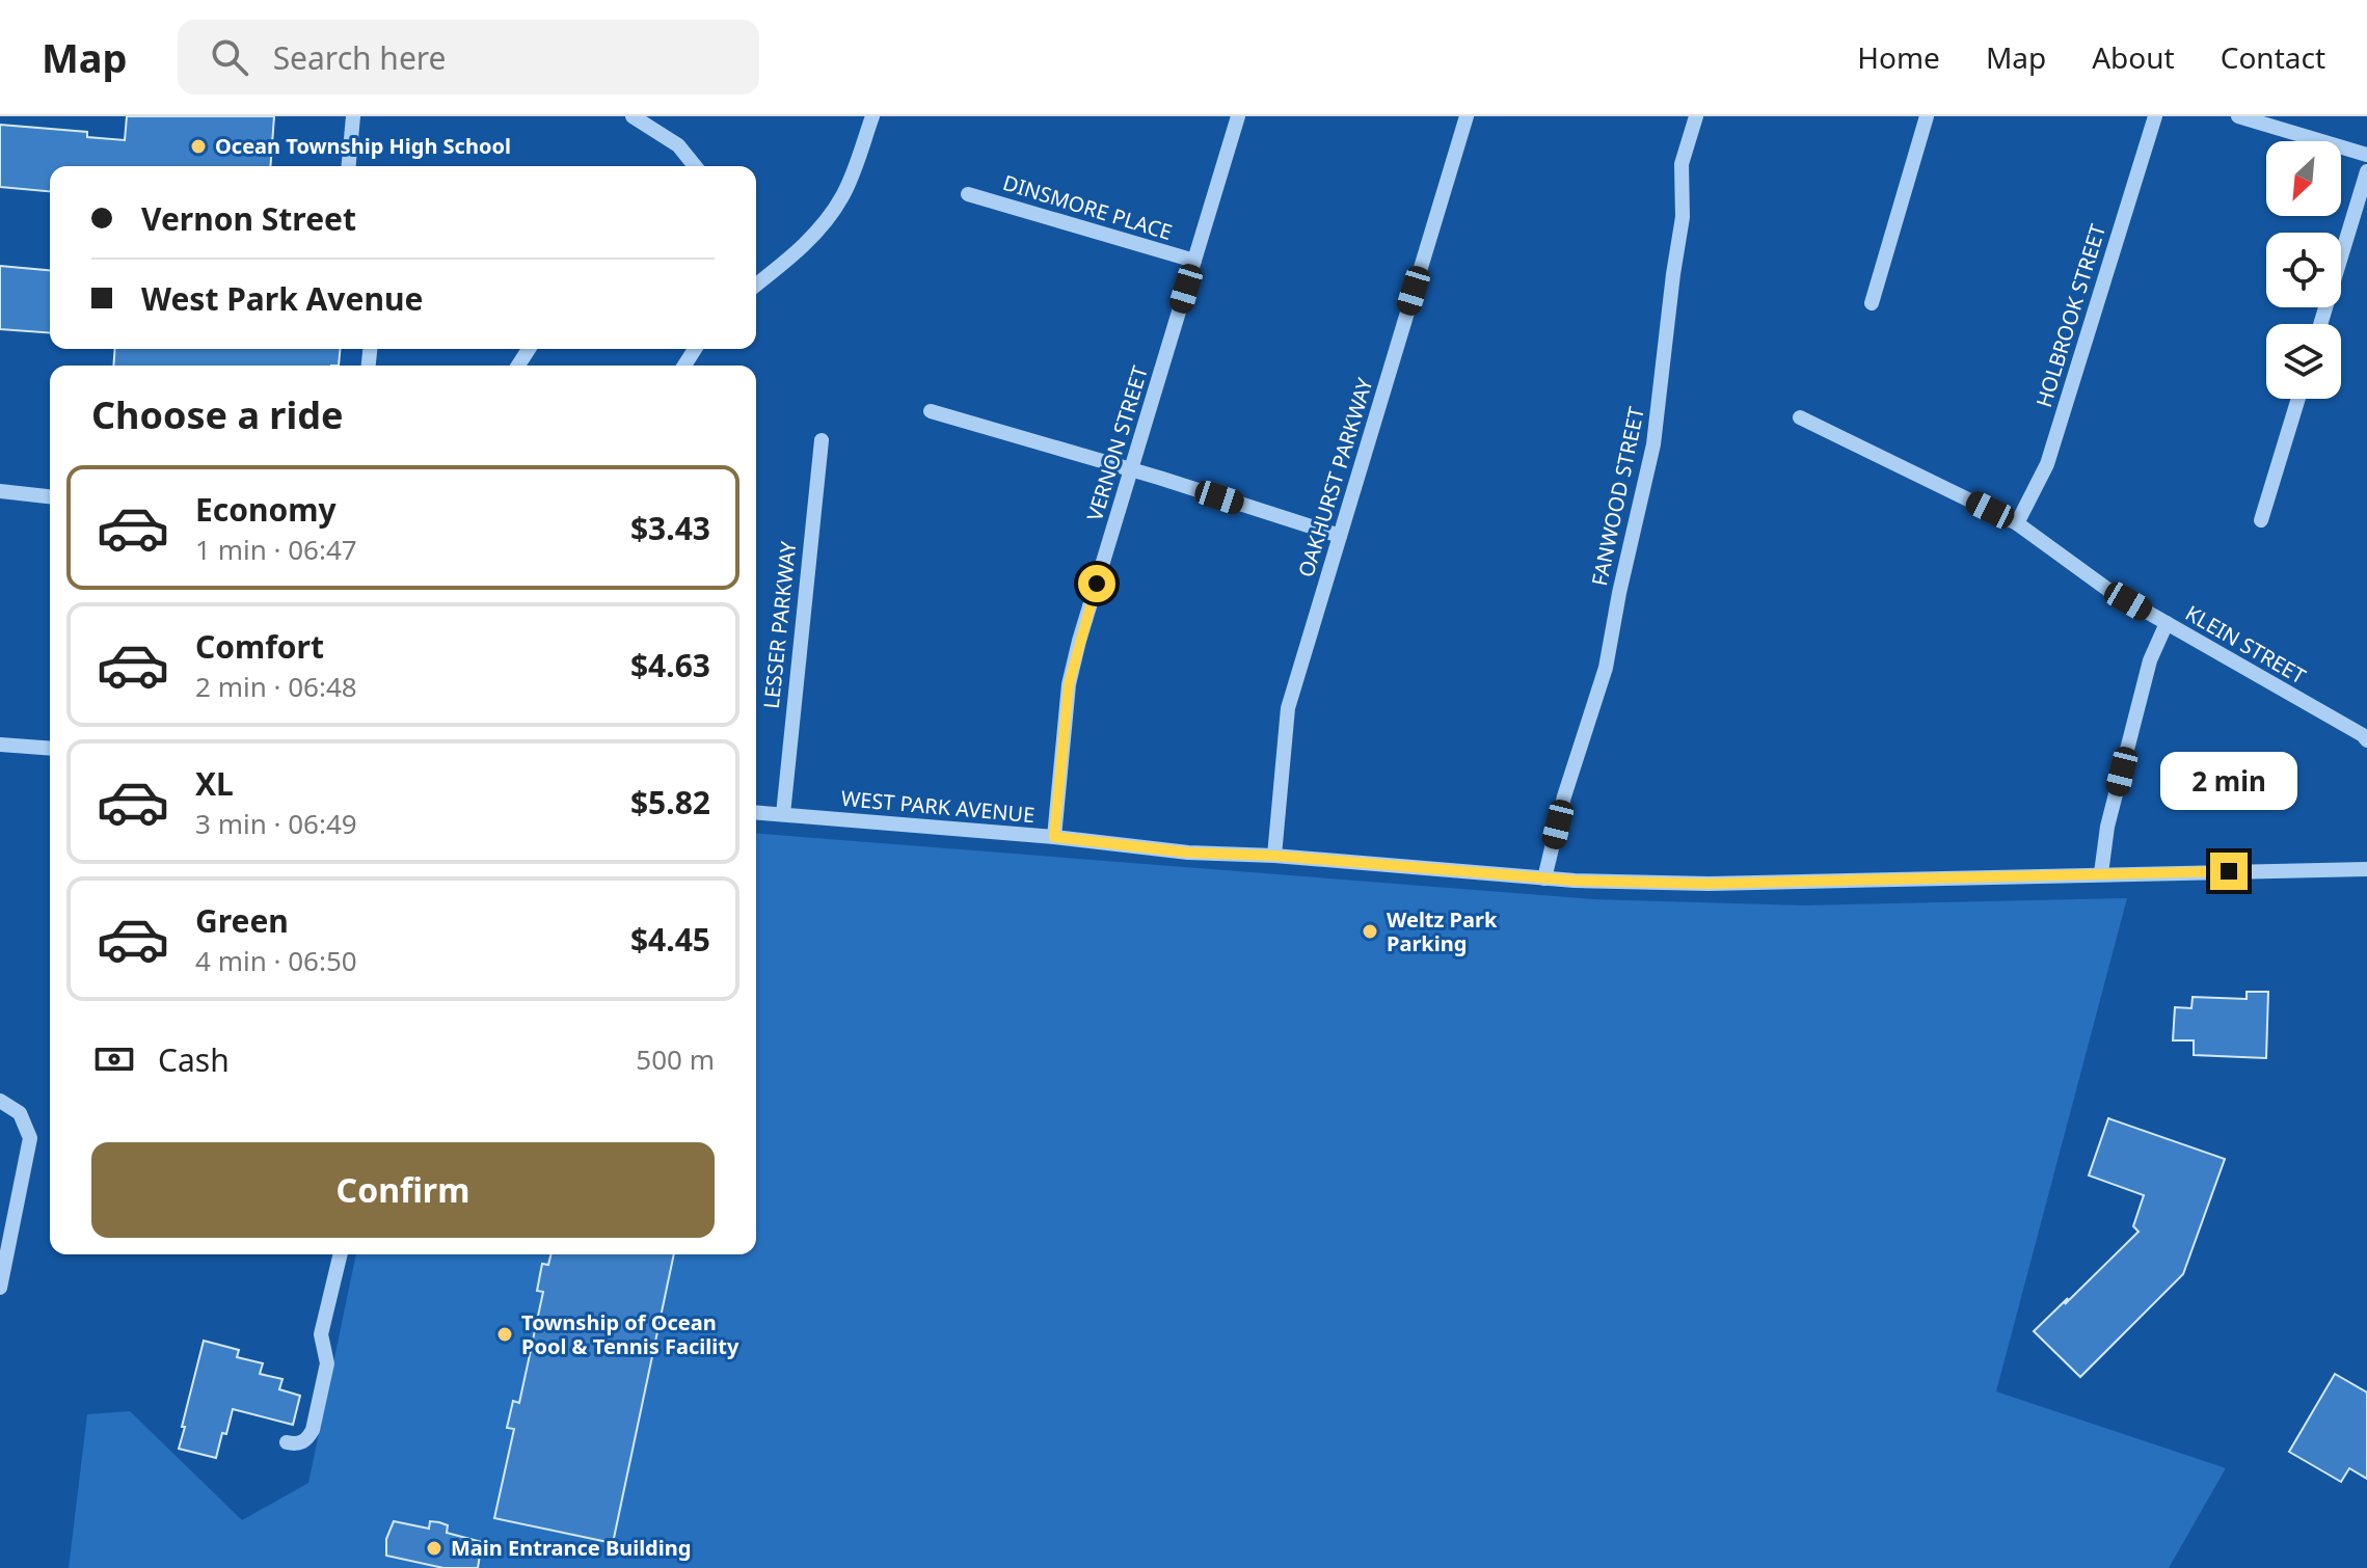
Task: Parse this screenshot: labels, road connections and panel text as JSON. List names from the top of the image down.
{
  "streets": {
    "street": [
      "DINSMORE PLACE",
      "HOLBROOK STREET",
      "VERNON STREET",
      "OAKHURST PARKWAY",
      "FANWOOD STREET",
      "LESSER PARKWAY",
      "KLEIN STREET",
      "WEST PARK AVENUE"
    ]
  },
  "crossings": [
    ["DINSMORE PLACE", "VERNON STREET"],
    ["HOLBROOK STREET", "KLEIN STREET"],
    ["VERNON STREET", "WEST PARK AVENUE"],
    ["OAKHURST PARKWAY", "WEST PARK AVENUE"],
    ["FANWOOD STREET", "WEST PARK AVENUE"],
    ["LESSER PARKWAY", "WEST PARK AVENUE"]
  ],
  "places": [
    "Ocean Township High School",
    "Weltz Park Parking",
    "Township of Ocean Pool & Tennis Facility",
    "Main Entrance Building"
  ],
  "north": "bottom left",
  "page": {
    "header": "Map",
    "search": "Search here",
    "nav": [
      "Home",
      "Map",
      "About",
      "Contact"
    ],
    "banner": ["Vernon Street", "West Park Avenue"],
    "heading": "Choose a ride",
    "list": [
      {
        "name": "Economy",
        "note": "1 min · 06:47",
        "value": "$3.43"
      },
      {
        "name": "Comfort",
        "note": "2 min · 06:48",
        "value": "$4.63"
      },
      {
        "name": "XL",
        "note": "3 min · 06:49",
        "value": "$5.82"
      },
      {
        "name": "Green",
        "note": "4 min · 06:50",
        "value": "$4.45"
      }
    ],
    "bubble": "2 min",
    "pay": ["Cash", "500 m"],
    "buttons": "Confirm"
  }
}
